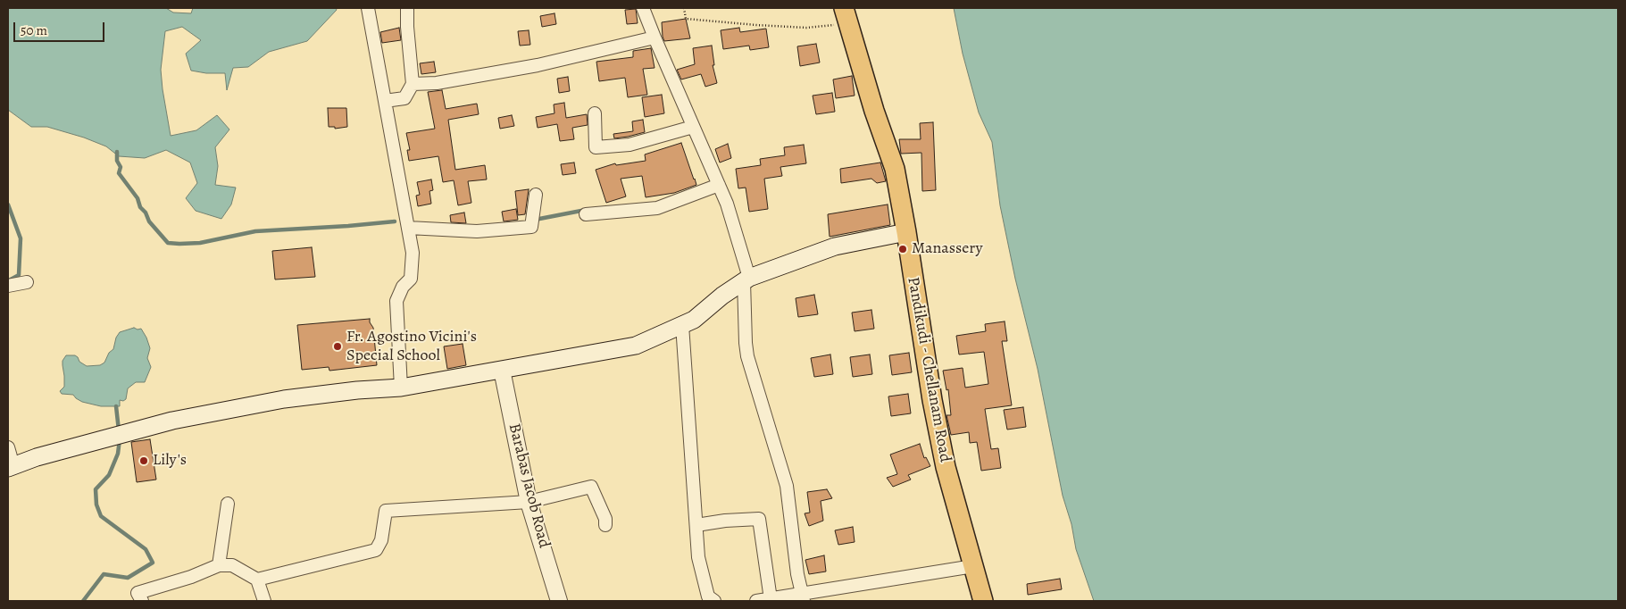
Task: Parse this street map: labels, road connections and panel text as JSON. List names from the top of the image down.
{
  "streets": {
    "main road": ["Pandikudi - Chellanam Road"],
    "street": ["Barabas Jacob Road"]
  },
  "places": ["Manassery", "Fr. Agostino Vicini's Special School", "Lily's"],
  "scale_bar": "50 m"
}
